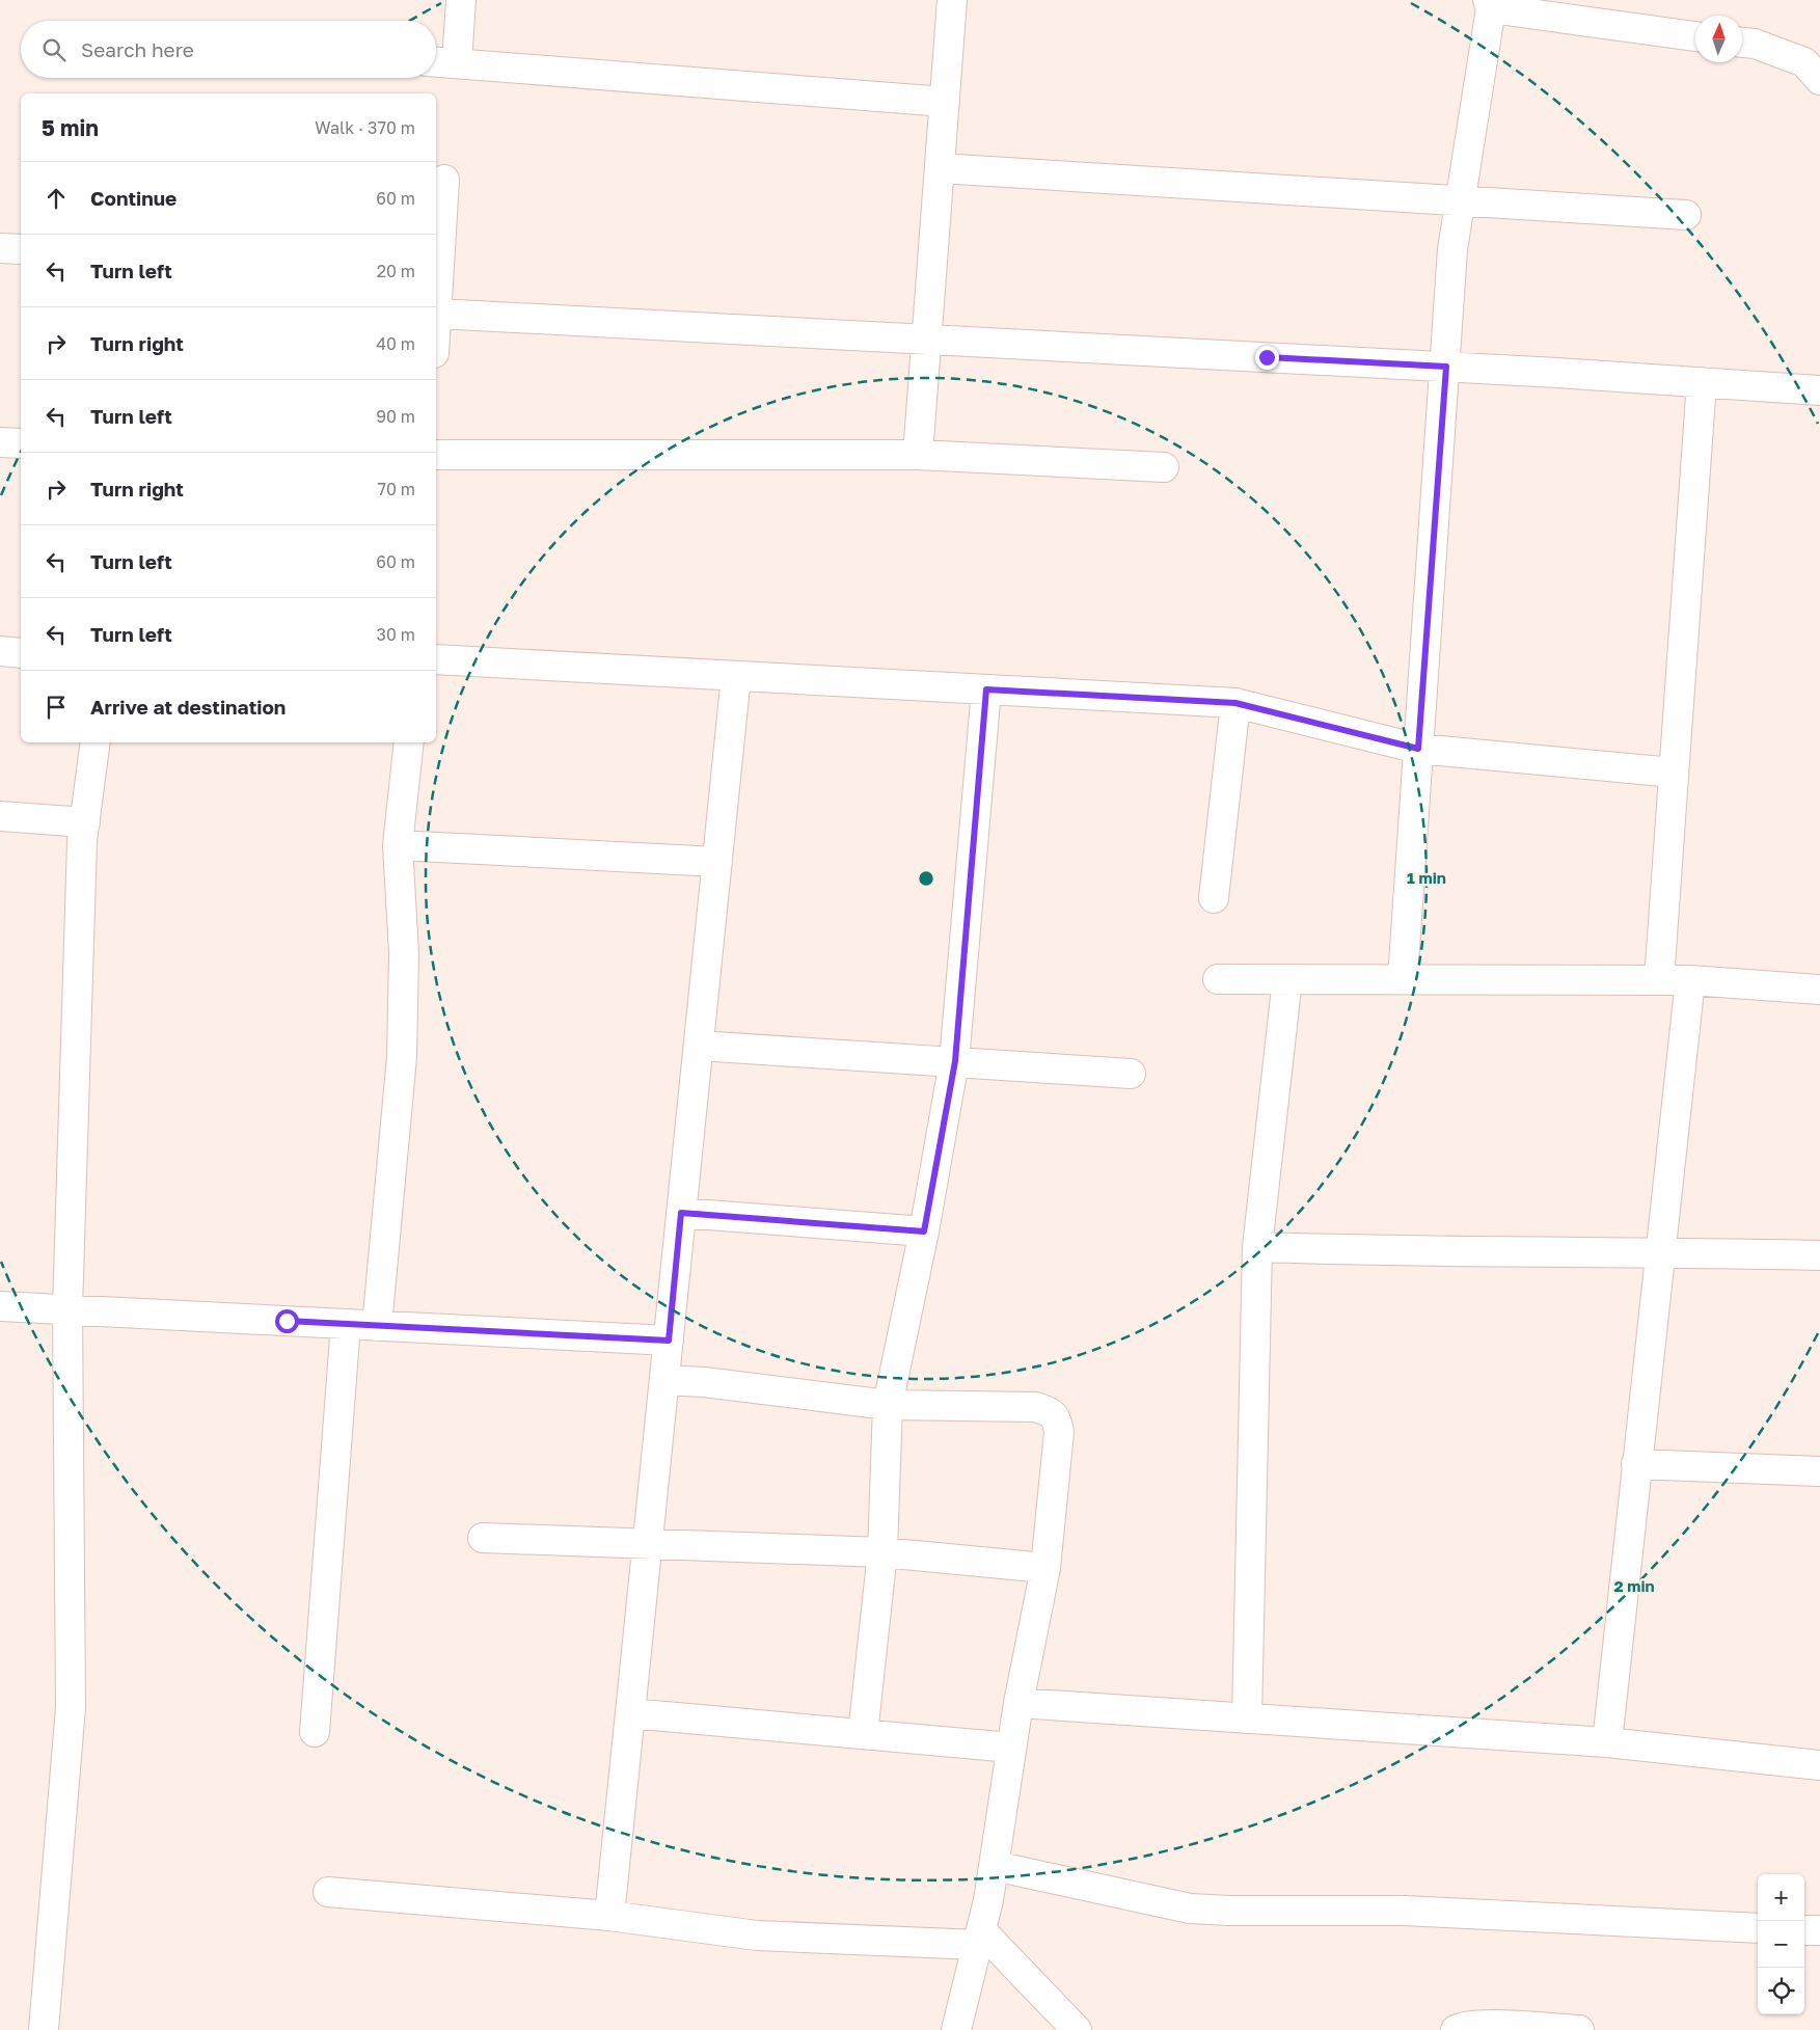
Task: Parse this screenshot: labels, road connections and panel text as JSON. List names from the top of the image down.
{
  "north": "top",
  "page": {
    "search": "Search here",
    "heading": ["5 min", "Walk · 370 m"],
    "list": [
      ["Continue", "60 m"],
      ["Turn left", "20 m"],
      ["Turn right", "40 m"],
      ["Turn left", "90 m"],
      ["Turn right", "70 m"],
      ["Turn left", "60 m"],
      ["Turn left", "30 m"],
      "Arrive at destination"
    ],
    "map_buttons": ["+", "−"]
  },
  "rings": ["1 min", "2 min"]
}
